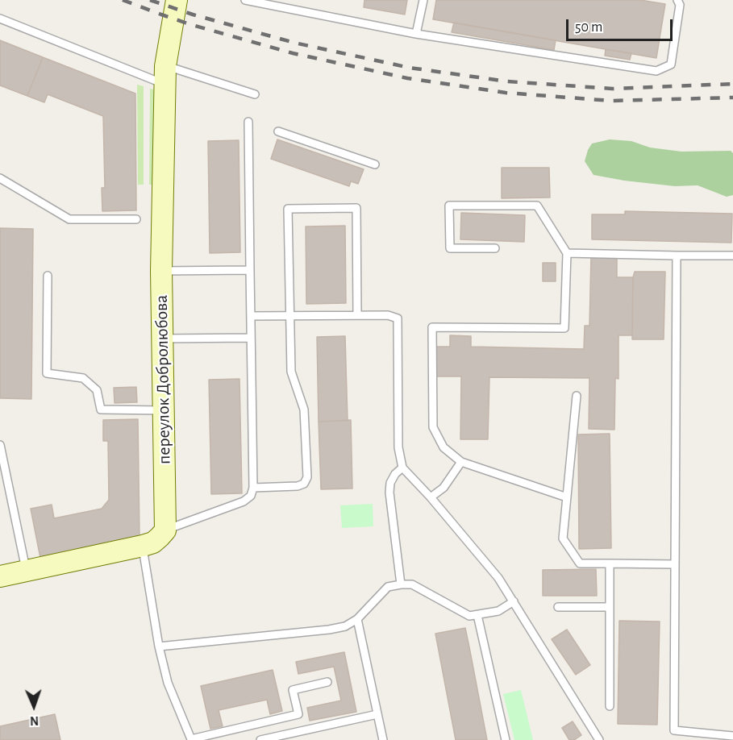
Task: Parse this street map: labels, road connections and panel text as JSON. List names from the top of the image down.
{
  "streets": {
    "street": ["переулок Добролюбова"]
  },
  "scale_bar": "50 m",
  "north": "bottom"
}
